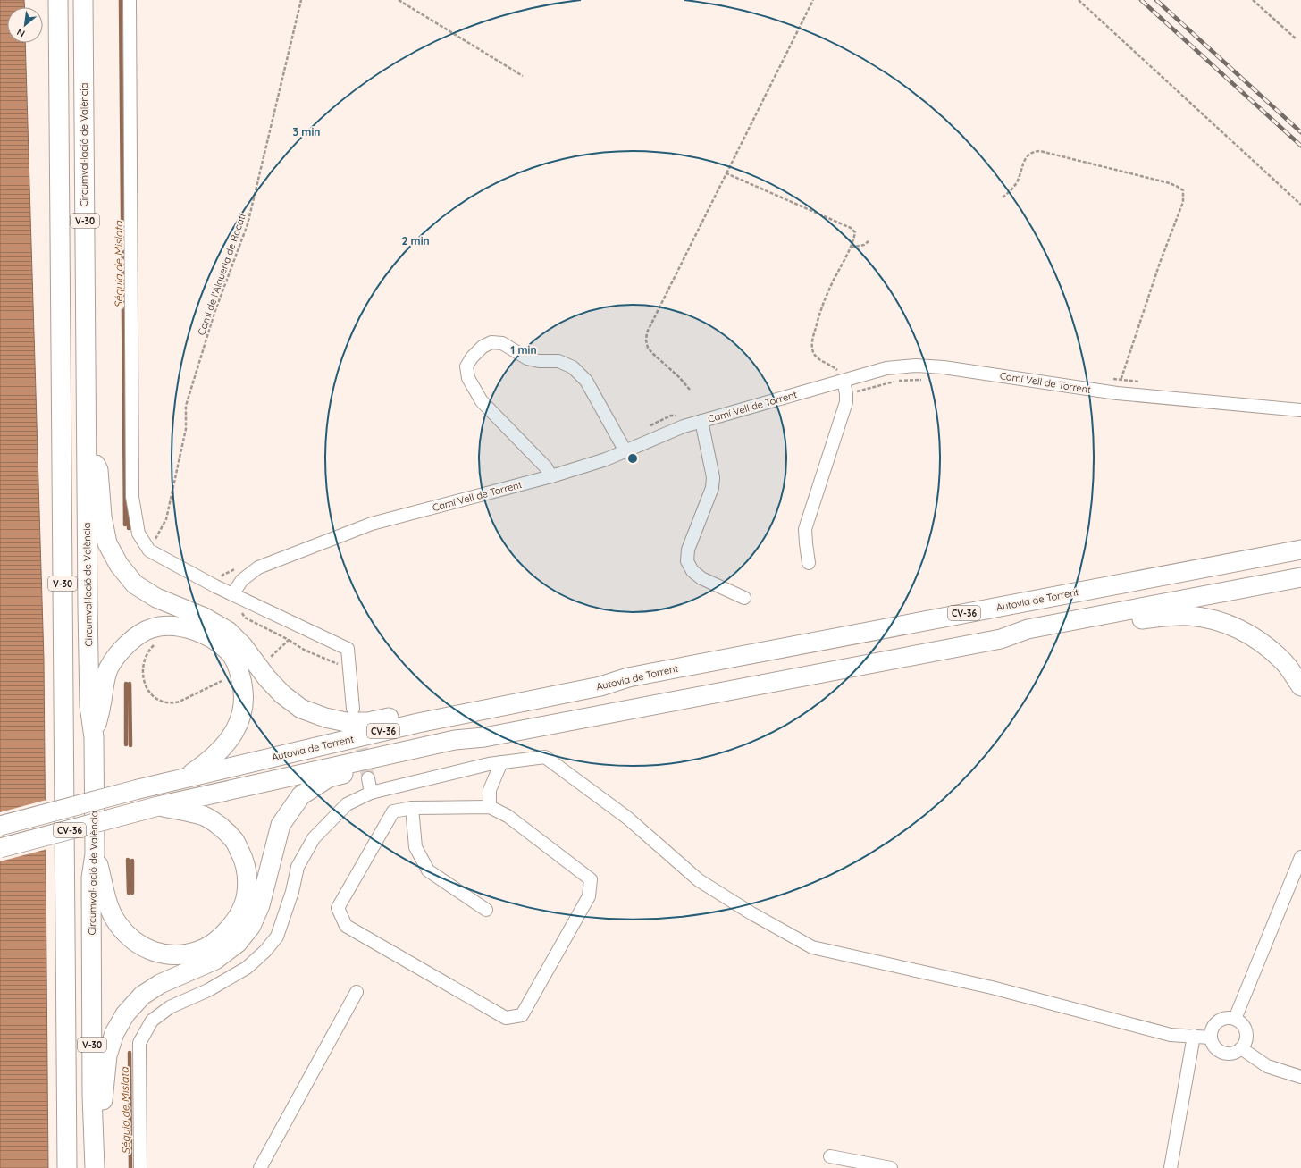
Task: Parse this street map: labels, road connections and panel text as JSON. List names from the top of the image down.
{
  "streets": {
    "highway": [
      "Circumval·lació de València",
      "V-30",
      "Autovia de Torrent",
      "CV-36"
    ],
    "street": ["Camí Vell de Torrent"],
    "path": ["Camí de l'Alqueria de Rocatí"]
  },
  "water": ["Séquia de Mislata"],
  "north": "bottom left",
  "rings": ["3 min", "2 min", "1 min"]
}
